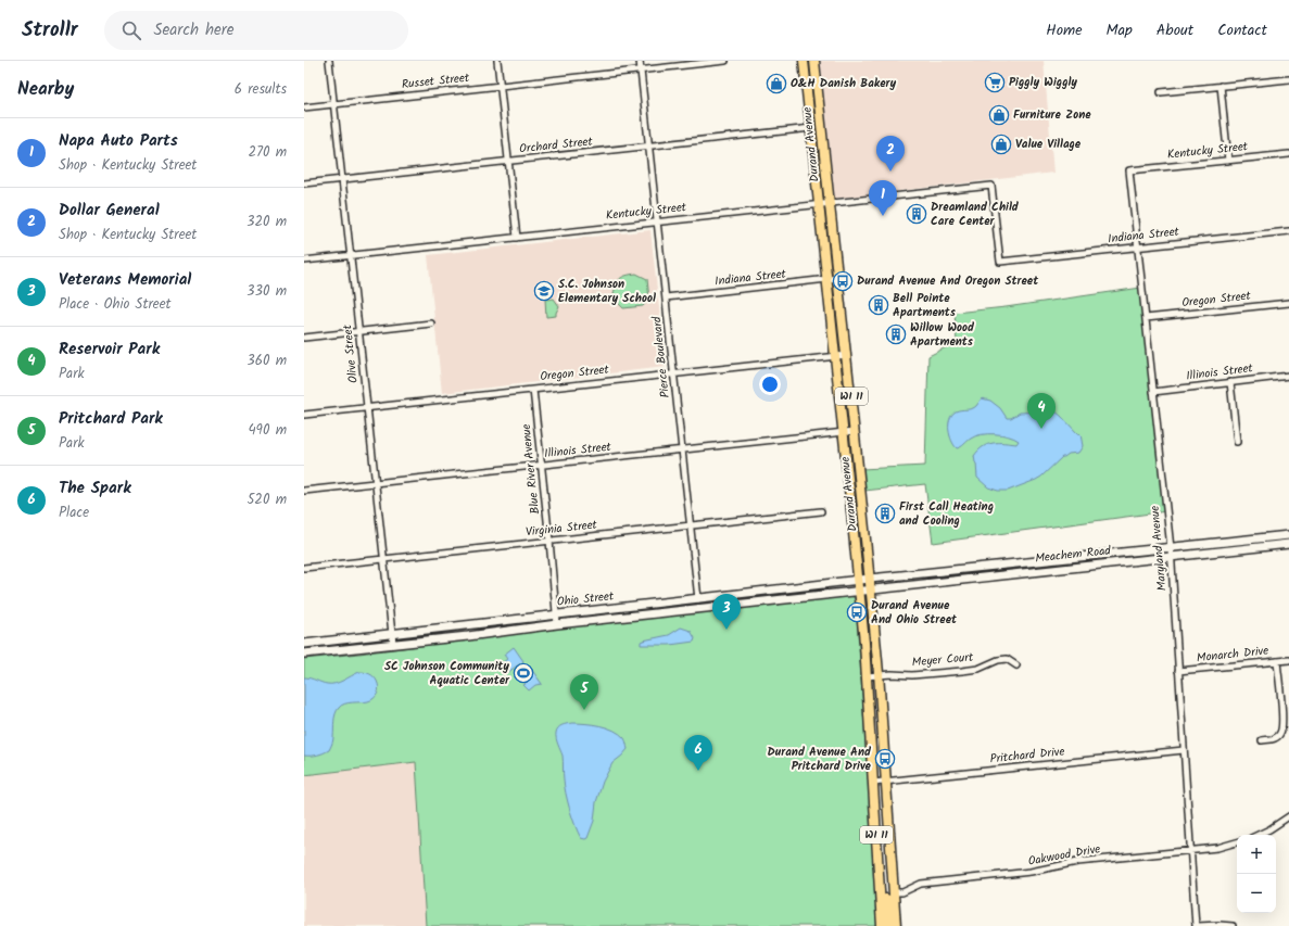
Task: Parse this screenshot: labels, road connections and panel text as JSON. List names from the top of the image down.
{
  "streets": {
    "main road": ["Durand Avenue", "WI 11"],
    "street": [
      "Russet Street",
      "Orchard Street",
      "Kentucky Street",
      "Indiana Street",
      "Oregon Street",
      "Olive Street",
      "Pierce Boulevard",
      "Illinois Street",
      "Blue River Avenue",
      "Virginia Street",
      "Maryland Avenue",
      "Meachem Road",
      "Ohio Street",
      "Monarch Drive",
      "Meyer Court",
      "Pritchard Drive",
      "Oakwood Drive"
    ]
  },
  "crossings": [
    ["Russet Street", "Olive Street"],
    ["Russet Street", "Pierce Boulevard"],
    ["Durand Avenue", "Orchard Street"],
    ["Durand Avenue", "Kentucky Street"],
    ["Durand Avenue", "Indiana Street"],
    ["Durand Avenue", "Oregon Street"],
    ["Durand Avenue", "Illinois Street"],
    ["Durand Avenue", "Meachem Road"],
    ["Durand Avenue", "Ohio Street"],
    ["Durand Avenue", "Meyer Court"],
    ["Durand Avenue", "Pritchard Drive"],
    ["Durand Avenue", "Oakwood Drive"],
    ["Orchard Street", "Olive Street"],
    ["Orchard Street", "Pierce Boulevard"],
    ["Kentucky Street", "Indiana Street"],
    ["Kentucky Street", "Olive Street"],
    ["Kentucky Street", "Pierce Boulevard"],
    ["Kentucky Street", "Maryland Avenue"],
    ["Indiana Street", "Pierce Boulevard"],
    ["Indiana Street", "Maryland Avenue"],
    ["Oregon Street", "Olive Street"],
    ["Oregon Street", "Pierce Boulevard"],
    ["Oregon Street", "Blue River Avenue"],
    ["Oregon Street", "Maryland Avenue"],
    ["Olive Street", "Illinois Street"],
    ["Olive Street", "Virginia Street"],
    ["Olive Street", "Ohio Street"],
    ["Pierce Boulevard", "Illinois Street"],
    ["Pierce Boulevard", "Virginia Street"],
    ["Pierce Boulevard", "Ohio Street"],
    ["Illinois Street", "Blue River Avenue"],
    ["Illinois Street", "Maryland Avenue"],
    ["Blue River Avenue", "Virginia Street"],
    ["Blue River Avenue", "Ohio Street"],
    ["Maryland Avenue", "Meachem Road"],
    ["Maryland Avenue", "Monarch Drive"],
    ["Maryland Avenue", "Pritchard Drive"],
    ["Maryland Avenue", "Oakwood Drive"],
    ["Meachem Road", "Ohio Street"]
  ],
  "places": {
    "supermarket": ["Piggly Wiggly"],
    "shop": ["O&H Danish Bakery", "Furniture Zone", "Value Village"],
    "building": [
      "Dreamland Child Care Center",
      "Bell Pointe Apartments",
      "Willow Wood Apartments",
      "First Call Heating and Cooling"
    ],
    "bus stop": ["Durand Avenue And Oregon Street", "Durand Avenue And Ohio Street", "Durand Avenue And Pritchard Drive"],
    "school or university": ["S.C. Johnson Elementary School"],
    "sports": ["SC Johnson Community Aquatic Center"]
  },
  "page": {
    "header": "Strollr",
    "search": "Search here",
    "nav": [
      "Home",
      "Map",
      "About",
      "Contact"
    ],
    "heading": ["Nearby", "6 results"],
    "list": [
      {
        "mark": "1",
        "name": "Napa Auto Parts",
        "note": "Shop · Kentucky Street",
        "value": "270 m"
      },
      {
        "mark": "2",
        "name": "Dollar General",
        "note": "Shop · Kentucky Street",
        "value": "320 m"
      },
      {
        "mark": "3",
        "name": "Veterans Memorial",
        "note": "Place · Ohio Street",
        "value": "330 m"
      },
      {
        "mark": "4",
        "name": "Reservoir Park",
        "note": "Park",
        "value": "360 m"
      },
      {
        "mark": "5",
        "name": "Pritchard Park",
        "note": "Park",
        "value": "490 m"
      },
      {
        "mark": "6",
        "name": "The Spark",
        "note": "Place",
        "value": "520 m"
      }
    ],
    "pins": [
      "2",
      "1",
      "4",
      "3",
      "5",
      "6"
    ],
    "map_buttons": ["+", "−"]
  }
}
